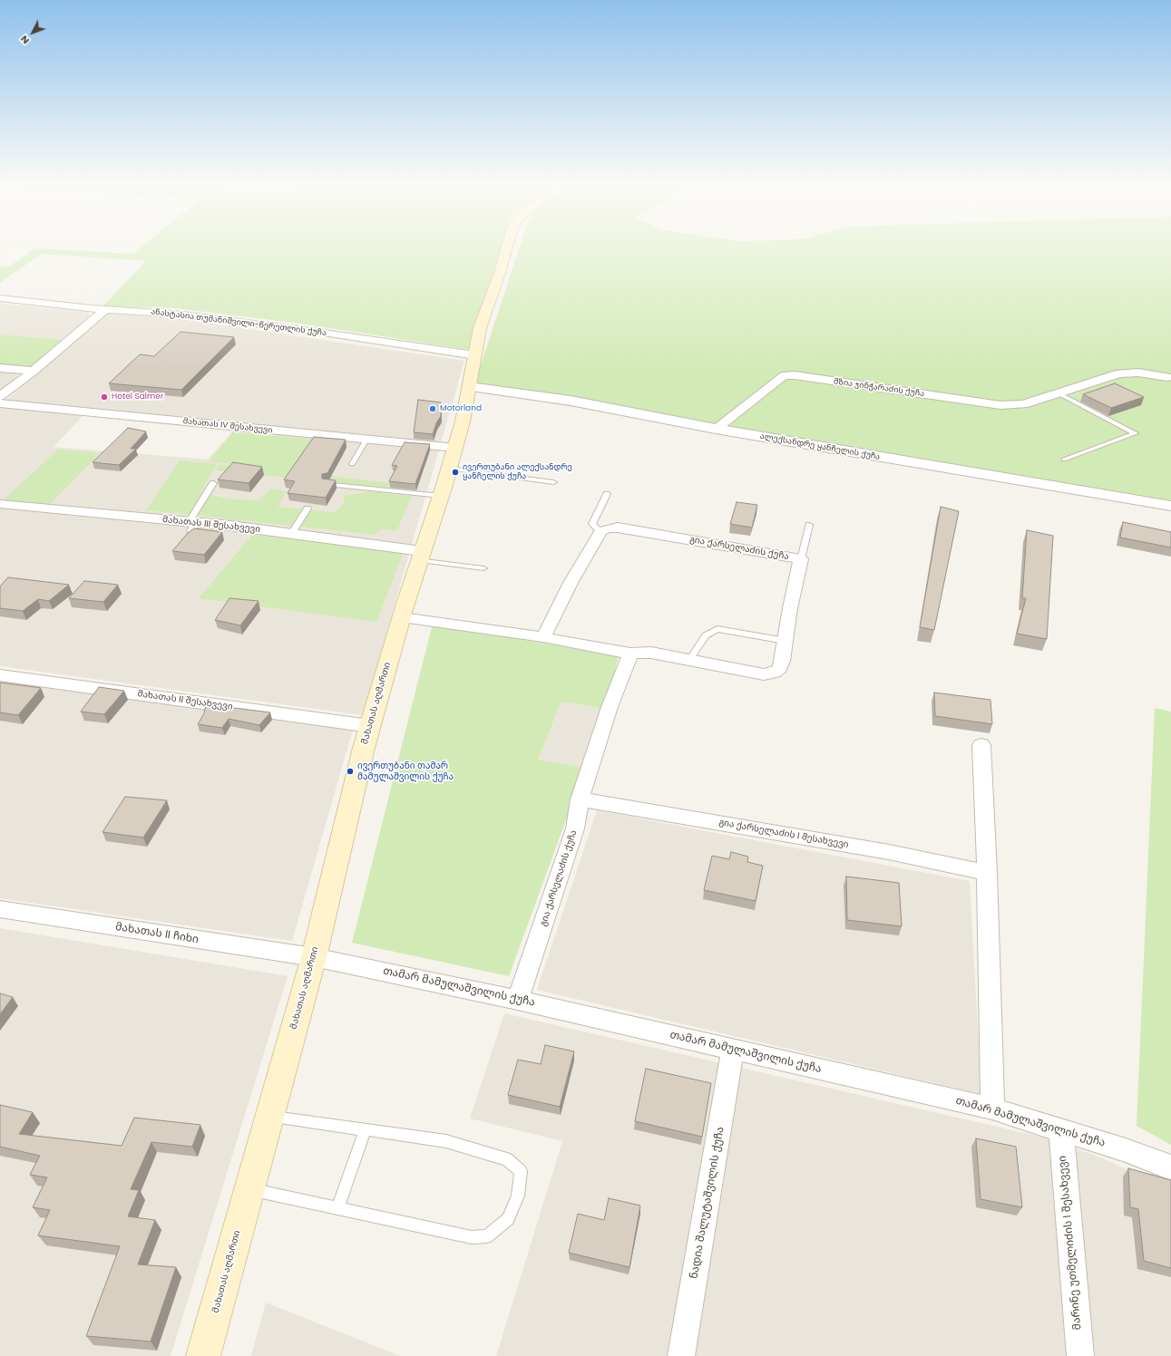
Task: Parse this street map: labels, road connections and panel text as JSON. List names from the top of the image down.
{
  "streets": {
    "main road": ["მახათას აღმართი"],
    "street": [
      "ანასტასია თუმანიშვილი-წერეთლის ქუჩა",
      "მზია ჯინჭარაძის ქუჩა",
      "მახათას IV შესახვევი",
      "ალექსანდრე ყანჩელის ქუჩა",
      "მახათას III შესახვევი",
      "გია ქარსელაძის ქუჩა",
      "მახათას II შესახვევი",
      "გია ქარსელაძის I შესახვევი",
      "მახათას II ჩიხი",
      "თამარ მამულაშვილის ქუჩა",
      "ნადია შალუტაშვილის ქუჩა",
      "მარინე უთმელიძის I შესახვევი"
    ]
  },
  "crossings": [
    ["ანასტასია თუმანიშვილი-წერეთლის ქუჩა", "მახათას აღმართი"],
    ["მზია ჯინჭარაძის ქუჩა", "ალექსანდრე ყანჩელის ქუჩა"],
    ["მახათას IV შესახვევი", "მახათას აღმართი"],
    ["ალექსანდრე ყანჩელის ქუჩა", "მახათას აღმართი"],
    ["მახათას III შესახვევი", "მახათას აღმართი"],
    ["გია ქარსელაძის ქუჩა", "მახათას აღმართი"],
    ["გია ქარსელაძის ქუჩა", "გია ქარსელაძის I შესახვევი"],
    ["გია ქარსელაძის ქუჩა", "თამარ მამულაშვილის ქუჩა"],
    ["მახათას II შესახვევი", "მახათას აღმართი"],
    ["მახათას აღმართი", "მახათას II ჩიხი"],
    ["მახათას აღმართი", "თამარ მამულაშვილის ქუჩა"],
    ["მახათას II ჩიხი", "თამარ მამულაშვილის ქუჩა"],
    ["თამარ მამულაშვილის ქუჩა", "ნადია შალუტაშვილის ქუჩა"],
    ["თამარ მამულაშვილის ქუჩა", "მარინე უთმელიძის I შესახვევი"]
  ],
  "places": [
    "Hotel Salmer",
    "Motorland",
    "ივერთუბანი ალექსანდრე ყანჩელის ქუჩა",
    "ივერთუბანი თამარ მამულაშვილის ქუჩა"
  ],
  "north": "bottom left"
}
